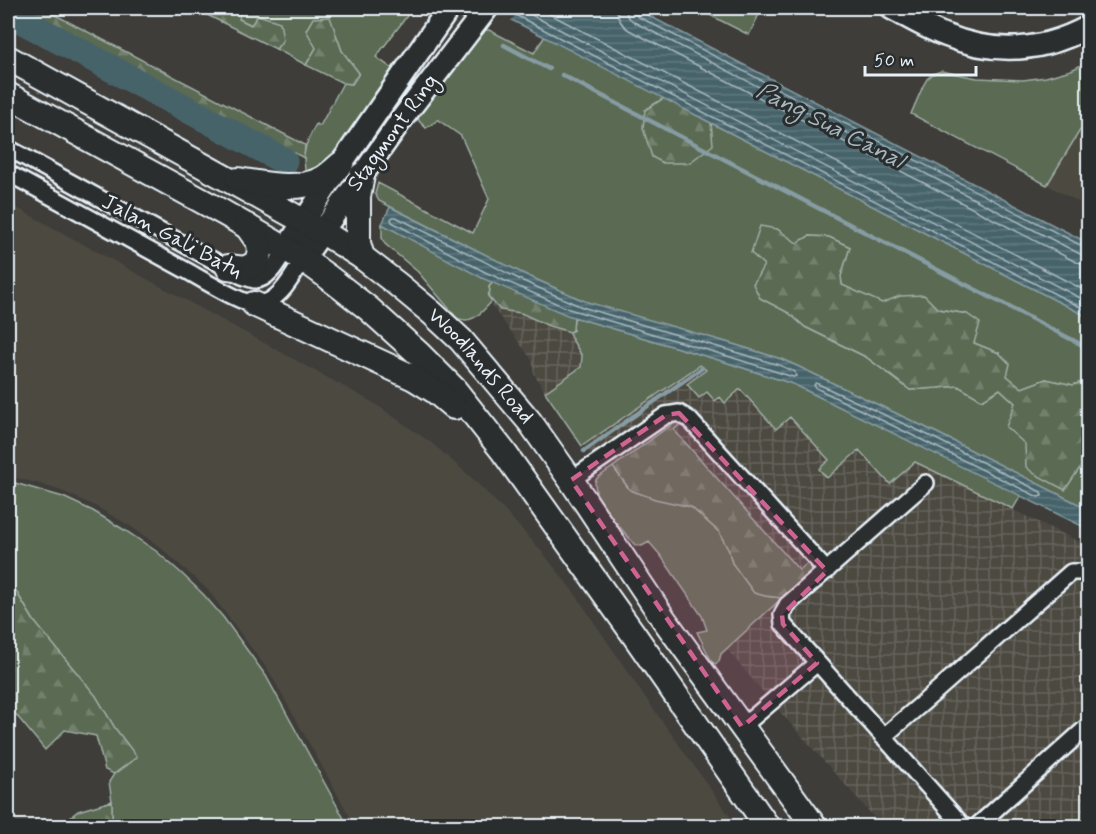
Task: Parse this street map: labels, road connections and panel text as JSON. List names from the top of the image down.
{
  "streets": {
    "main road": ["Woodlands Road"],
    "street": ["Stagmont Ring", "Jalan Gali Batu"]
  },
  "crossings": [
    ["Stagmont Ring", "Jalan Gali Batu"],
    ["Stagmont Ring", "Woodlands Road"],
    ["Jalan Gali Batu", "Woodlands Road"]
  ],
  "water": ["Pang Sua Canal"],
  "scale_bar": "50 m"
}
